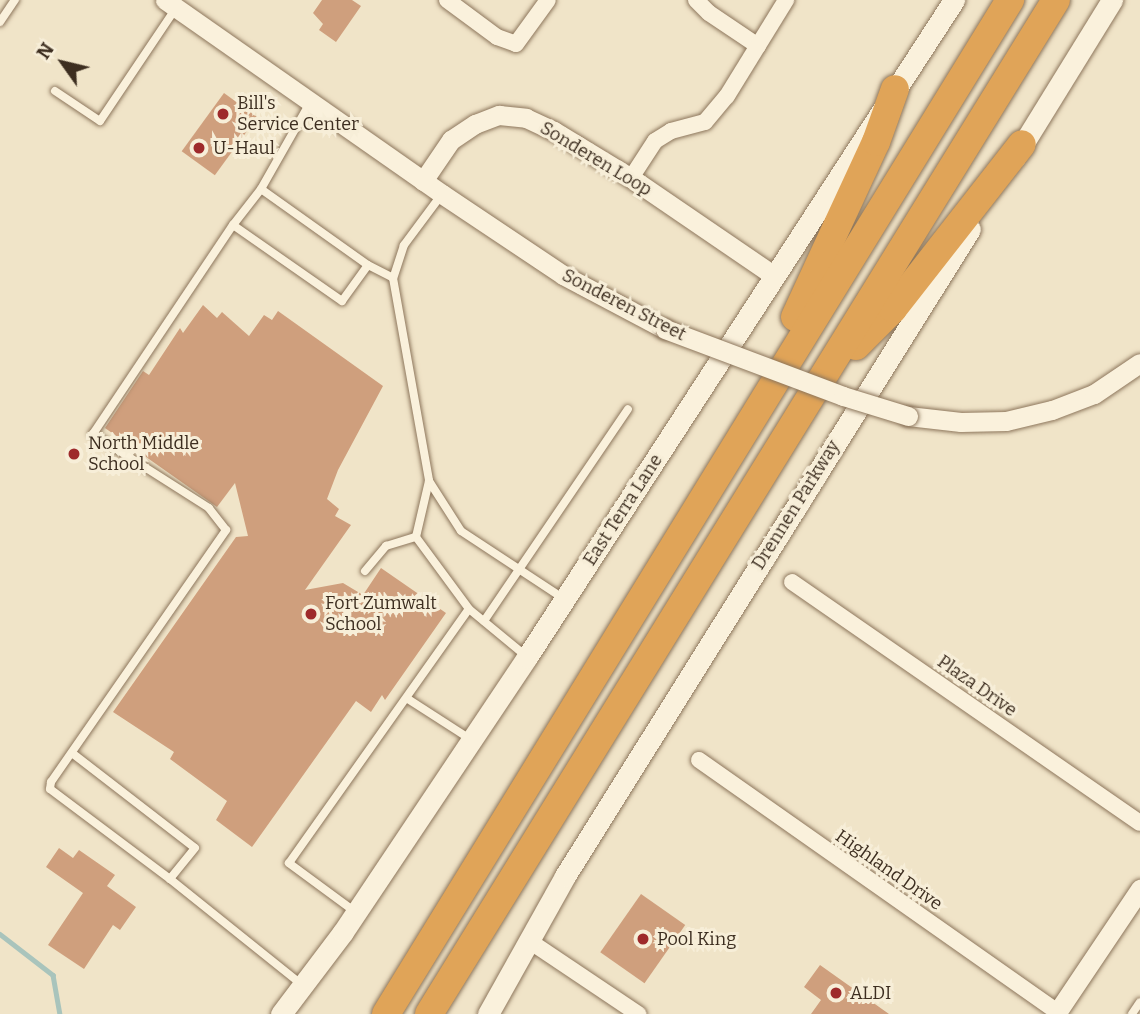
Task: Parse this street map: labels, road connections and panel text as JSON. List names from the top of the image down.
{
  "streets": {
    "main road": ["Drennen Parkway", "East Terra Lane"],
    "street": [
      "Sonderen Loop",
      "Sonderen Street",
      "Plaza Drive",
      "Highland Drive"
    ]
  },
  "crossings": [
    ["Sonderen Loop", "Sonderen Street"],
    ["Sonderen Loop", "East Terra Lane"]
  ],
  "places": [
    "Bill's Service Center",
    "U-Haul",
    "North Middle School",
    "Fort Zumwalt School",
    "Pool King",
    "ALDI"
  ],
  "north": "top left"
}
